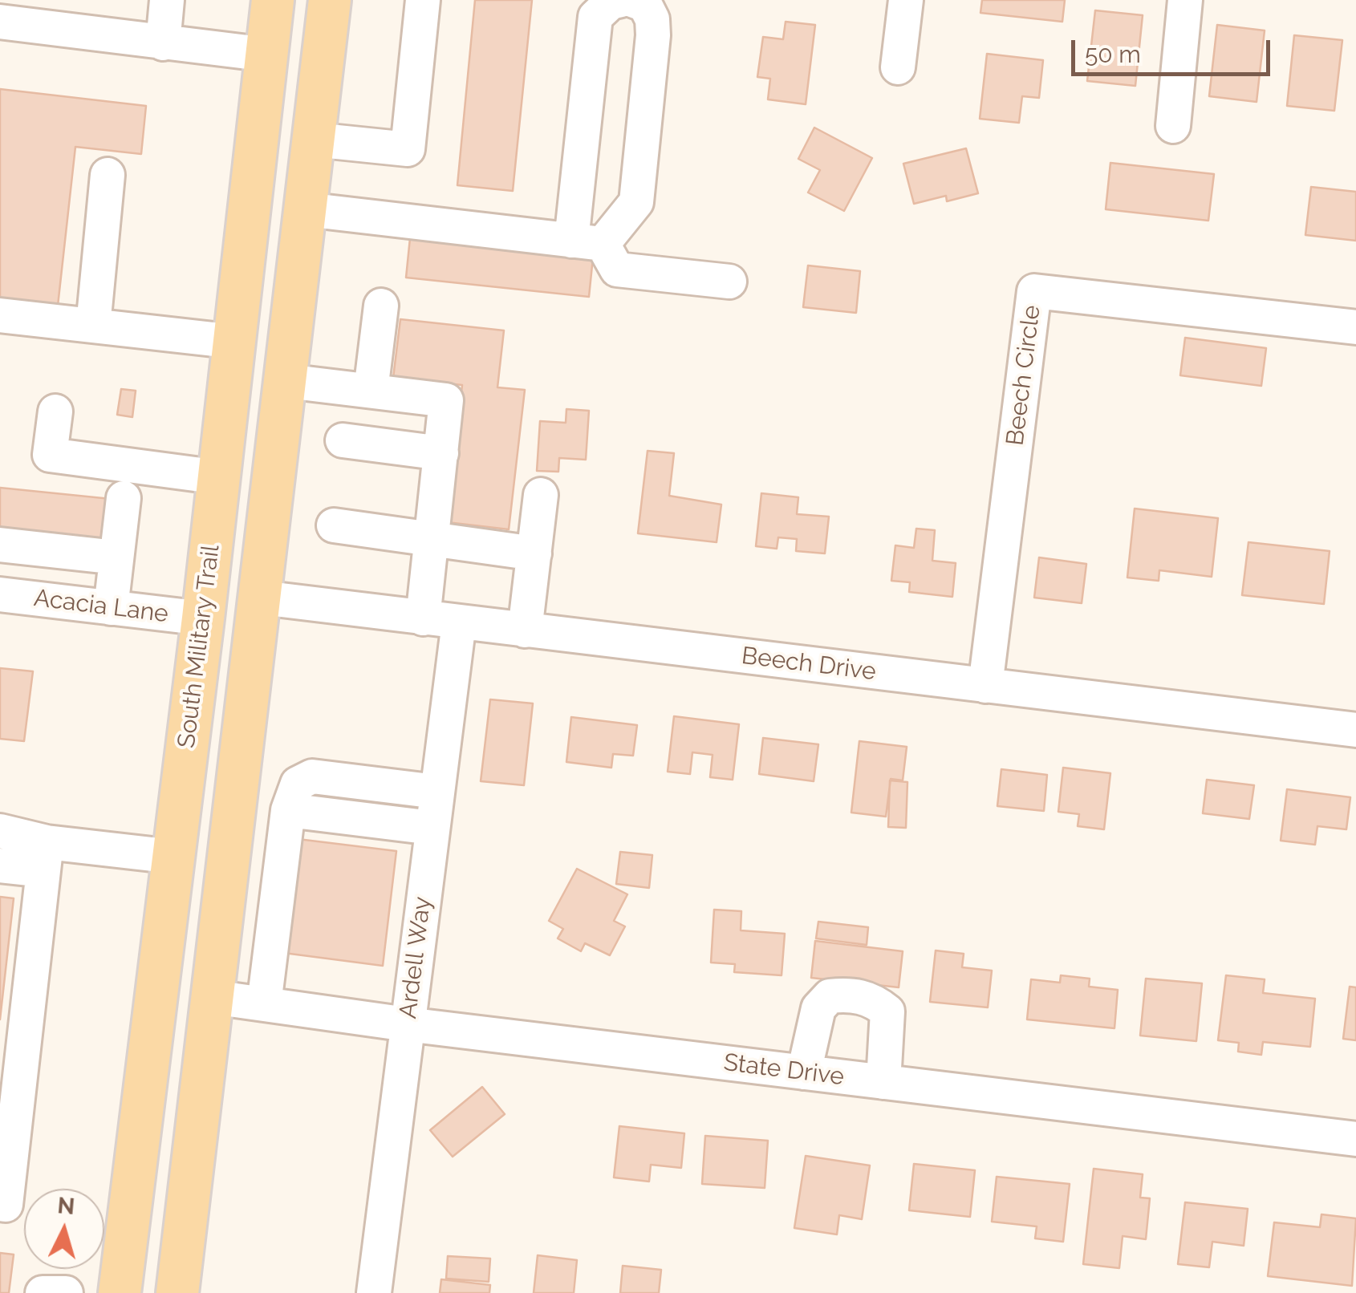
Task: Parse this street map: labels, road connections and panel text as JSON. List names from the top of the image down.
{
  "streets": {
    "main road": ["South Military Trail"],
    "street": [
      "Beech Circle",
      "Acacia Lane",
      "Beech Drive",
      "Ardell Way",
      "State Drive"
    ]
  },
  "crossings": [
    ["Beech Circle", "Beech Drive"],
    ["Acacia Lane", "South Military Trail"],
    ["Beech Drive", "Ardell Way"],
    ["Ardell Way", "State Drive"]
  ],
  "scale_bar": "50 m",
  "north": "top"
}
